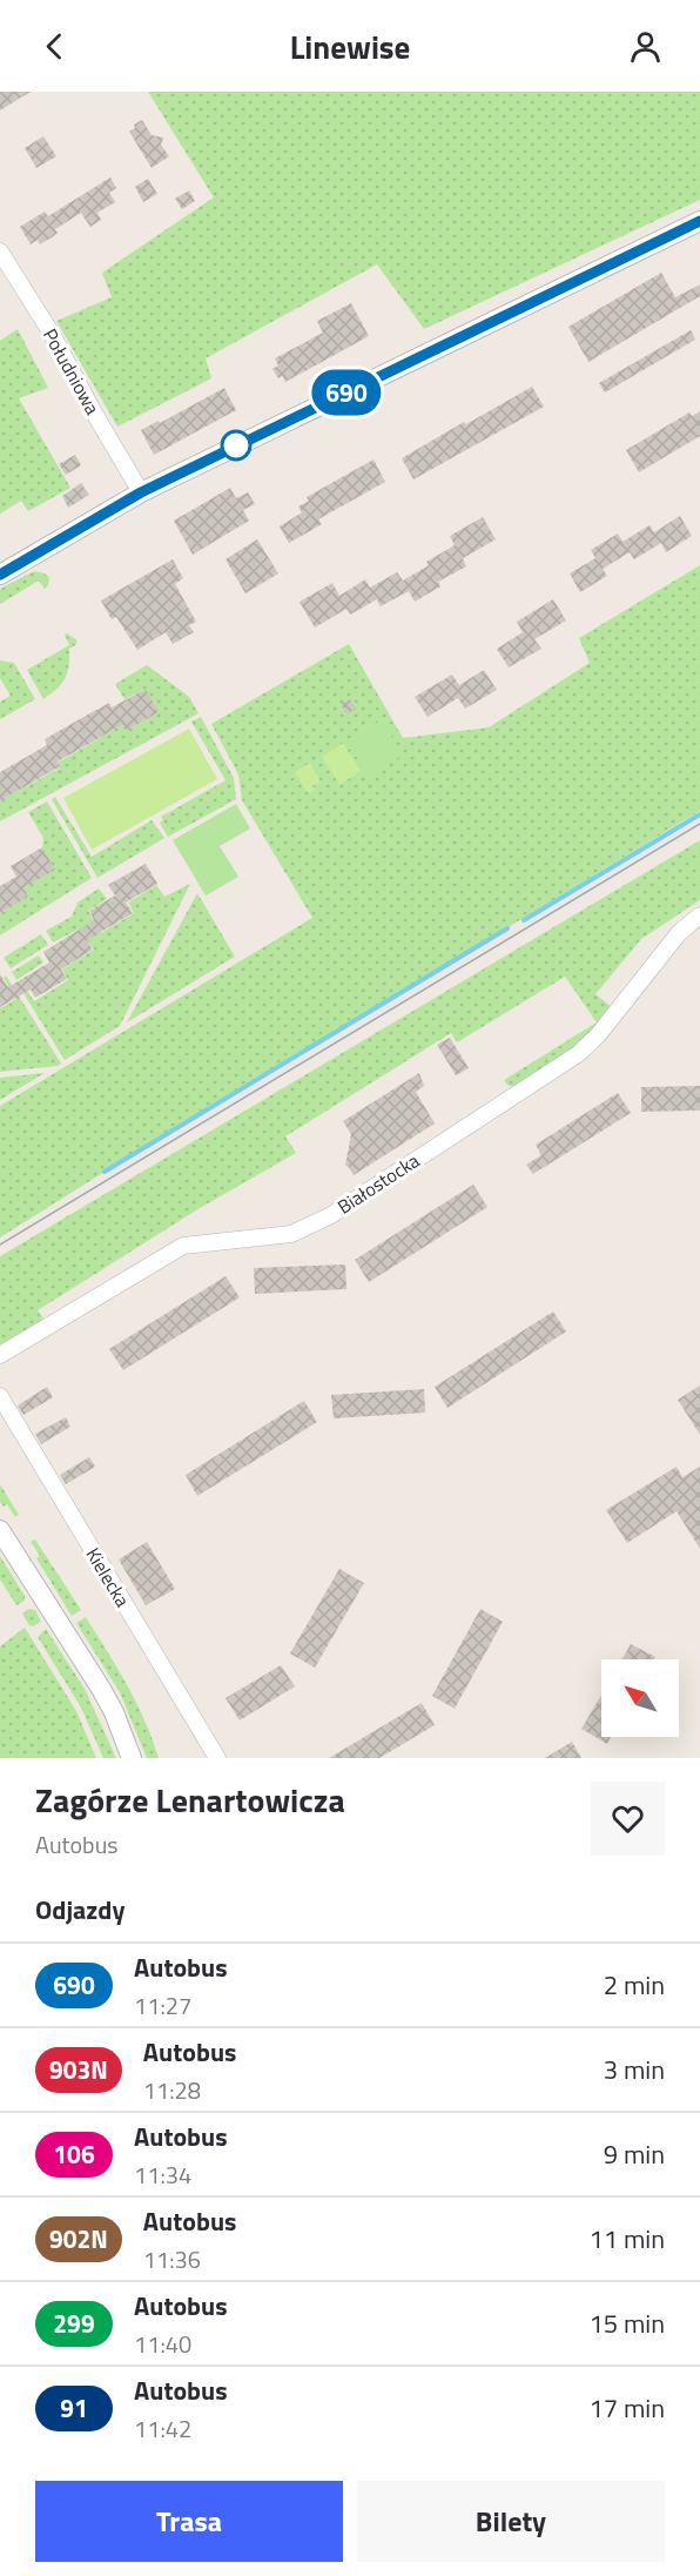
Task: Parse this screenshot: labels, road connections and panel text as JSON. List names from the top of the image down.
{
  "streets": {
    "street": ["Południowa", "Białostocka", "Kielecka"]
  },
  "lines": ["bus line 690"],
  "north": "top left",
  "page": {
    "header": "Linewise",
    "on_map": "690",
    "heading": [
      ["Zagórze Lenartowicza", "Autobus"],
      "Odjazdy"
    ],
    "list": [
      {
        "mark": "690",
        "name": "Autobus",
        "note": "11:27",
        "value": "2 min"
      },
      {
        "mark": "903N",
        "name": "Autobus",
        "note": "11:28",
        "value": "3 min"
      },
      {
        "mark": "106",
        "name": "Autobus",
        "note": "11:34",
        "value": "9 min"
      },
      {
        "mark": "902N",
        "name": "Autobus",
        "note": "11:36",
        "value": "11 min"
      },
      {
        "mark": "299",
        "name": "Autobus",
        "note": "11:40",
        "value": "15 min"
      },
      {
        "mark": "91",
        "name": "Autobus",
        "note": "11:42",
        "value": "17 min"
      }
    ],
    "buttons": ["Trasa", "Bilety"]
  }
}
